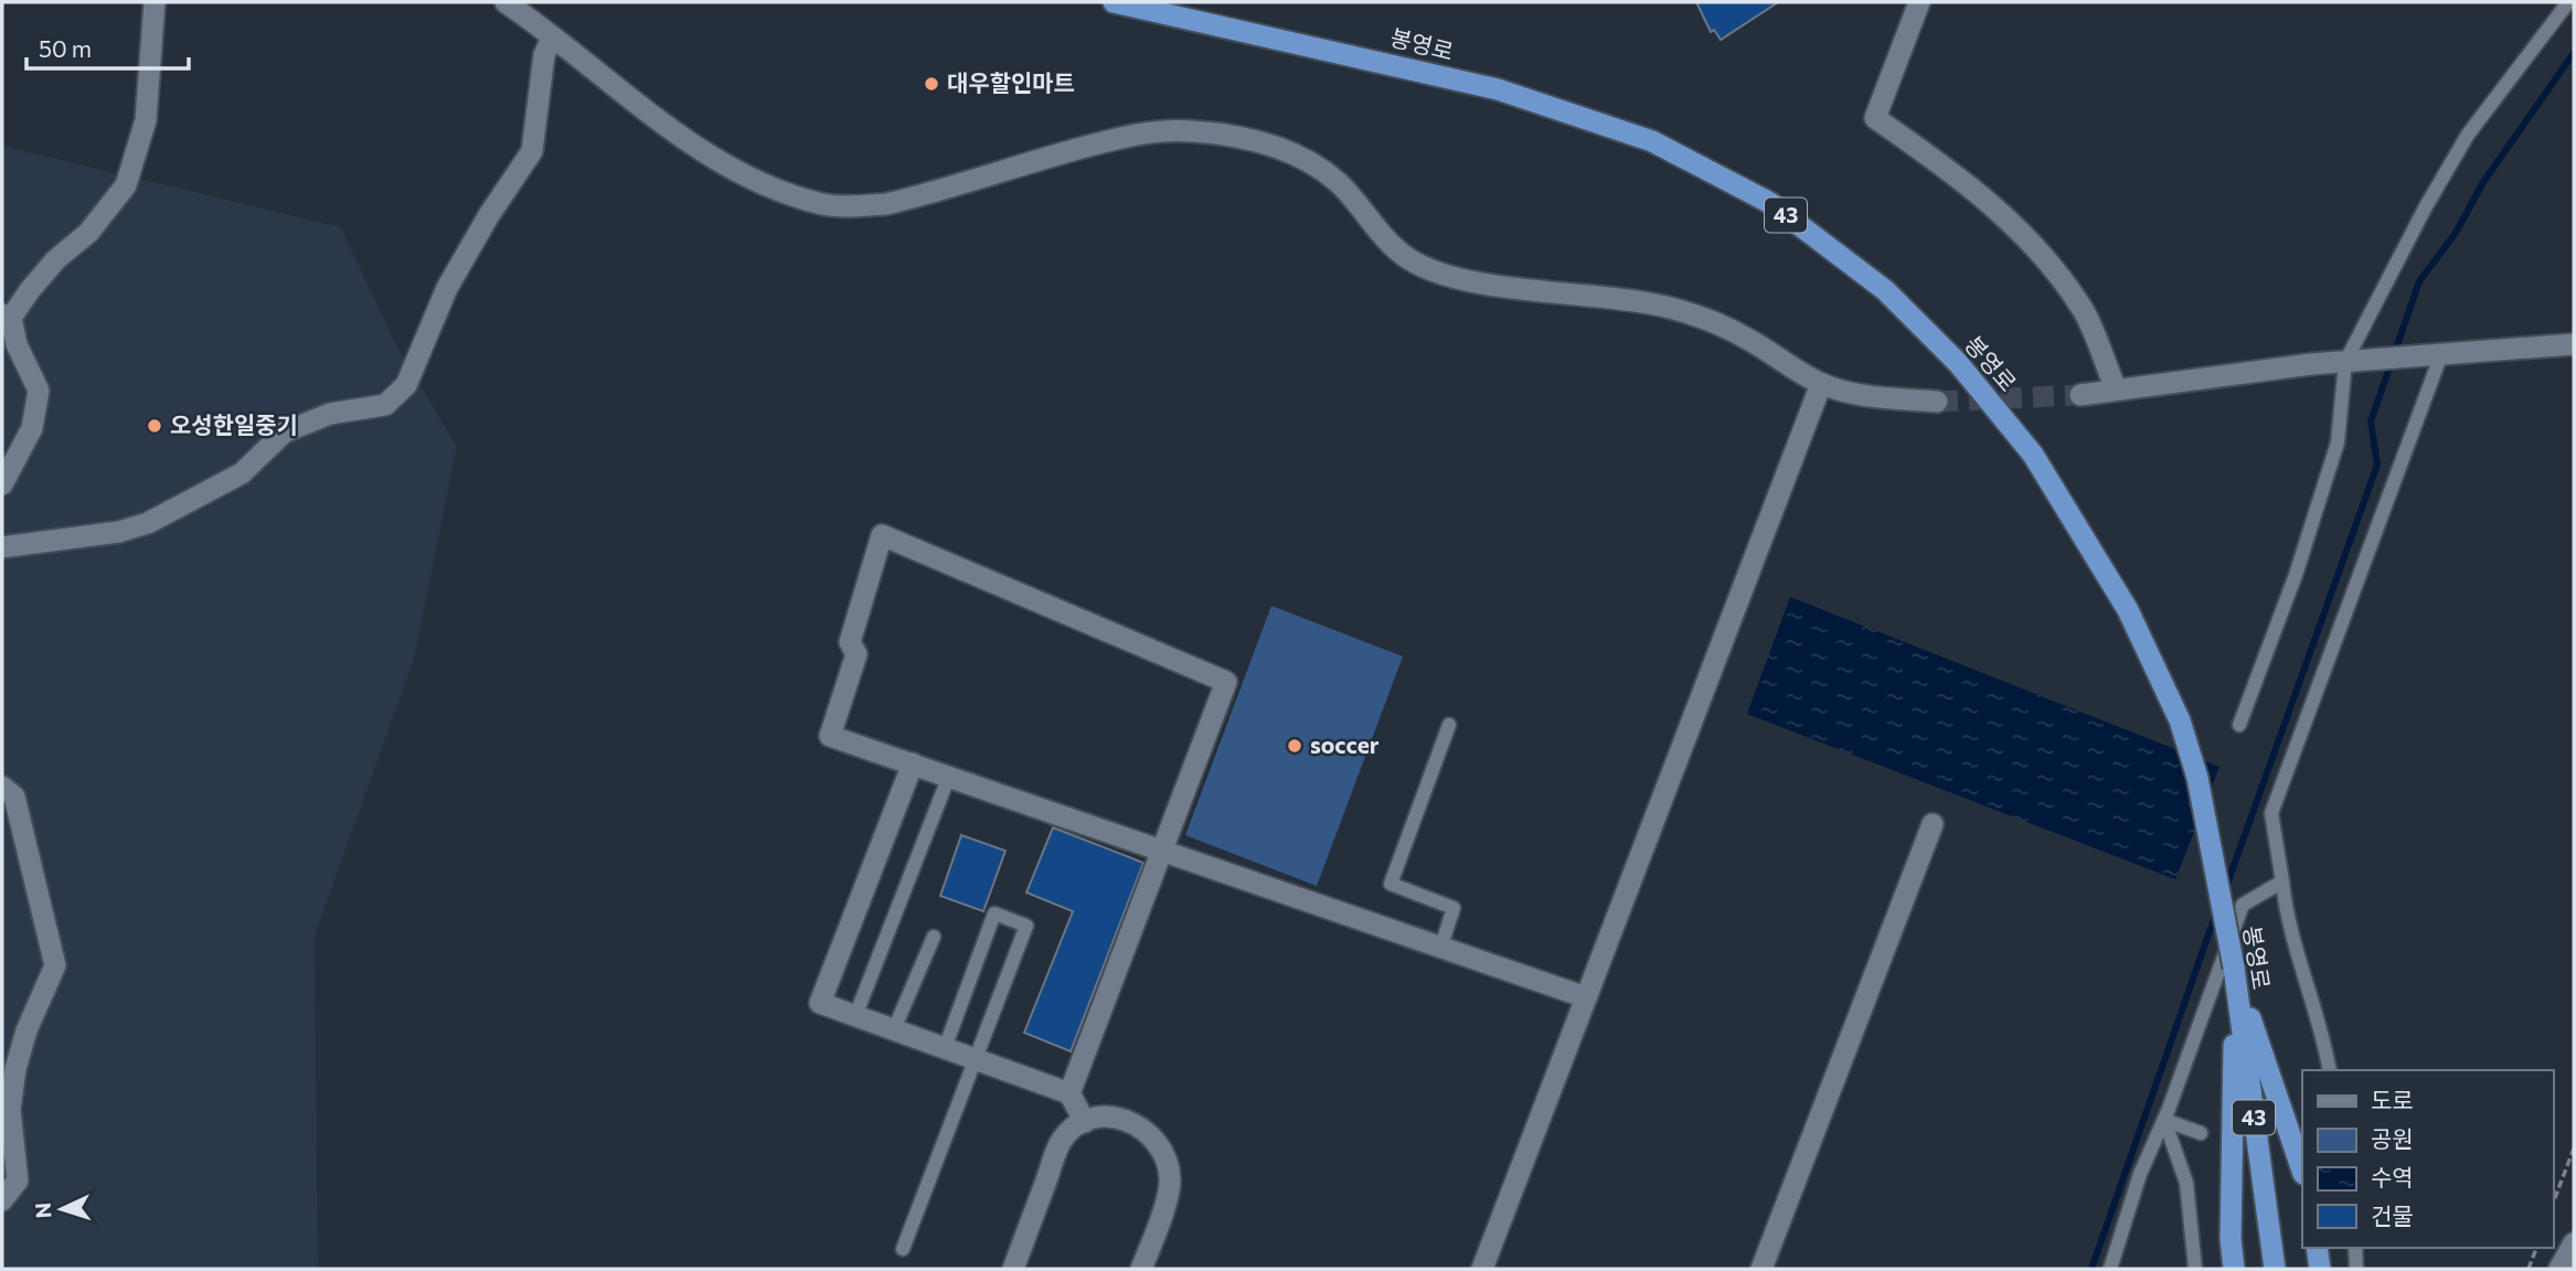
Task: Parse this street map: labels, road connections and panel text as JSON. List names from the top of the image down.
{
  "streets": {
    "highway": ["봉영로", "43"]
  },
  "places": ["대우할인마트", "오성한일중기", "soccer"],
  "legend": [
    "도로",
    "공원",
    "수역",
    "건물"
  ],
  "scale_bar": "50 m",
  "north": "left"
}
